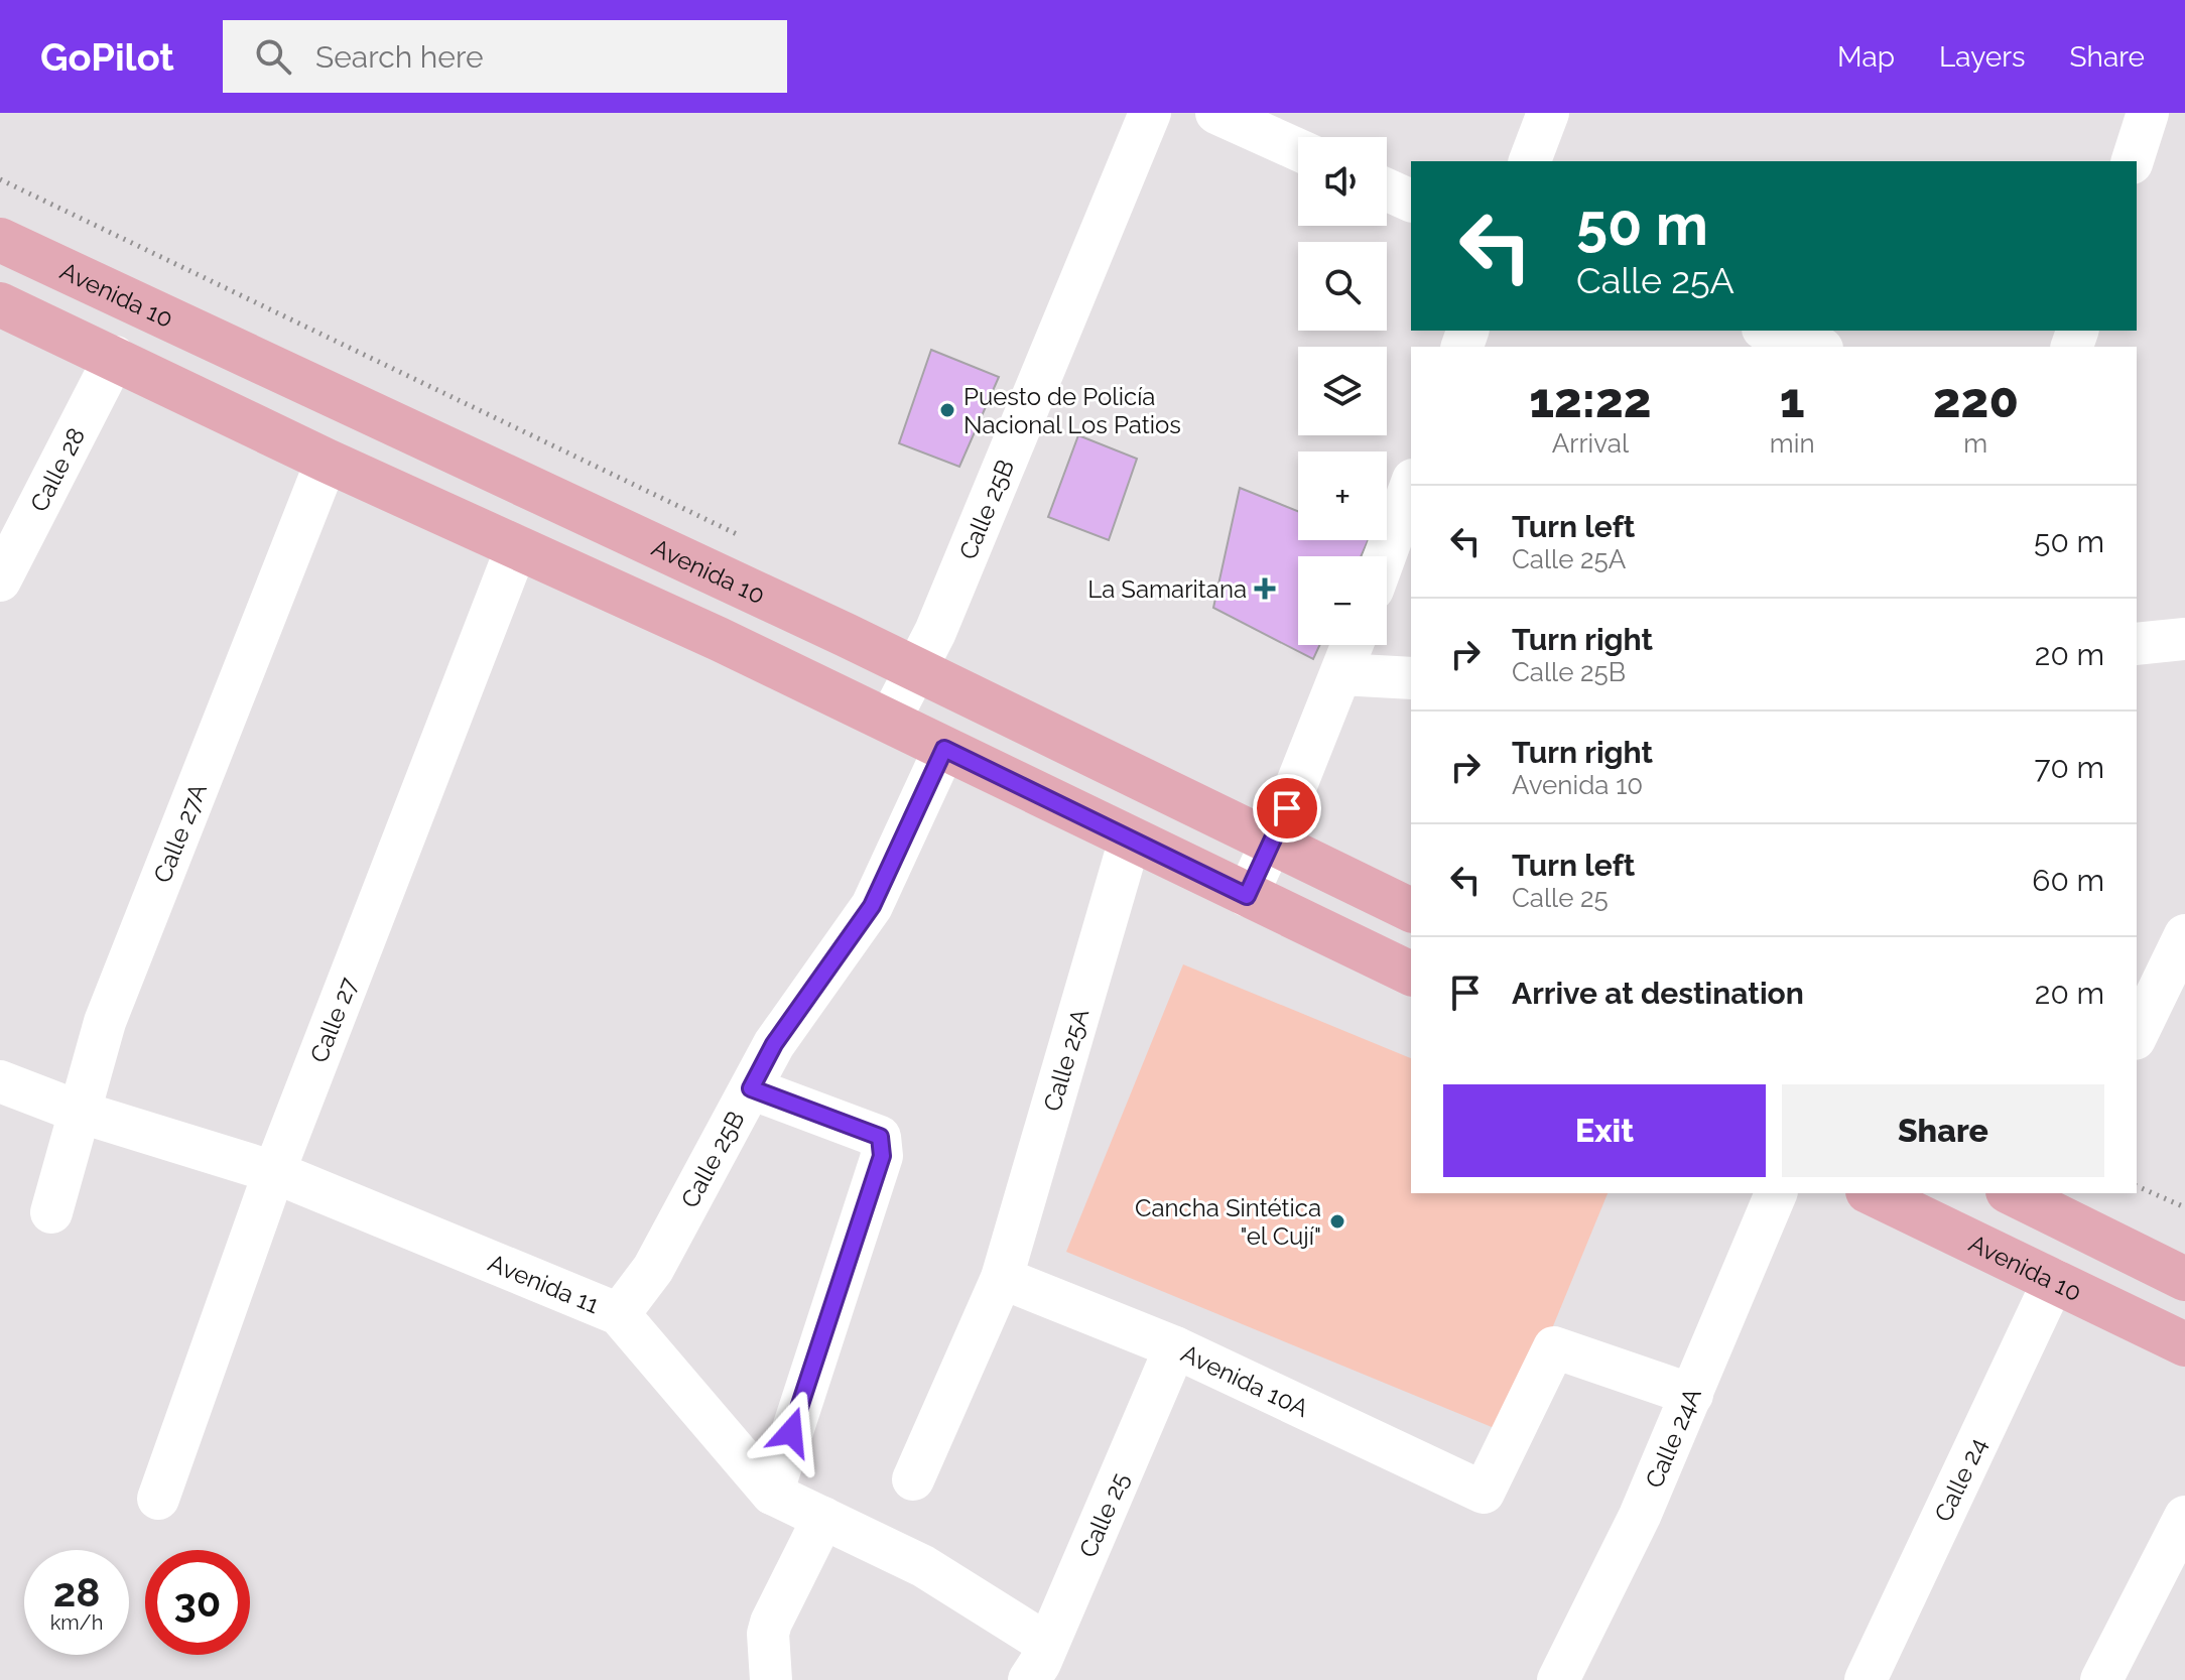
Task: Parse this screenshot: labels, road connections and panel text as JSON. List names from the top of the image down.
{
  "streets": {
    "main road": ["Avenida 10"],
    "street": [
      "Calle 28",
      "Calle 25B",
      "Calle 27A",
      "Calle 27",
      "Calle 25A",
      "Avenida 11",
      "Avenida 10A",
      "Calle 24A",
      "Calle 24",
      "Calle 25"
    ]
  },
  "crossings": [
    ["Avenida 10", "Calle 25B"],
    ["Avenida 10", "Calle 24"],
    ["Calle 25B", "Avenida 11"],
    ["Calle 27A", "Avenida 11"],
    ["Calle 27", "Avenida 11"],
    ["Calle 25A", "Avenida 10A"],
    ["Avenida 11", "Calle 25"],
    ["Avenida 10A", "Calle 24A"],
    ["Avenida 10A", "Calle 25"]
  ],
  "places": {
    "other": ["Puesto de Policía Nacional Los Patios", "Cancha Sintética \"el Cují\""],
    "health": ["La Samaritana"]
  },
  "page": {
    "header": "GoPilot",
    "search": "Search here",
    "nav": ["Map", "Layers", "Share"],
    "map_buttons": ["+", "−"],
    "turn": ["50 m", "Calle 25A"],
    "eta": [
      "12:22",
      "Arrival",
      "1",
      "min",
      "220",
      "m"
    ],
    "list": [
      {
        "name": "Turn left",
        "note": "Calle 25A",
        "value": "50 m"
      },
      {
        "name": "Turn right",
        "note": "Calle 25B",
        "value": "20 m"
      },
      {
        "name": "Turn right",
        "note": "Avenida 10",
        "value": "70 m"
      },
      {
        "name": "Turn left",
        "note": "Calle 25",
        "value": "60 m"
      },
      {
        "name": "Arrive at destination",
        "value": "20 m"
      }
    ],
    "buttons": ["Exit", "Share"],
    "speed": "28 km/h",
    "limit": "30"
  }
}
